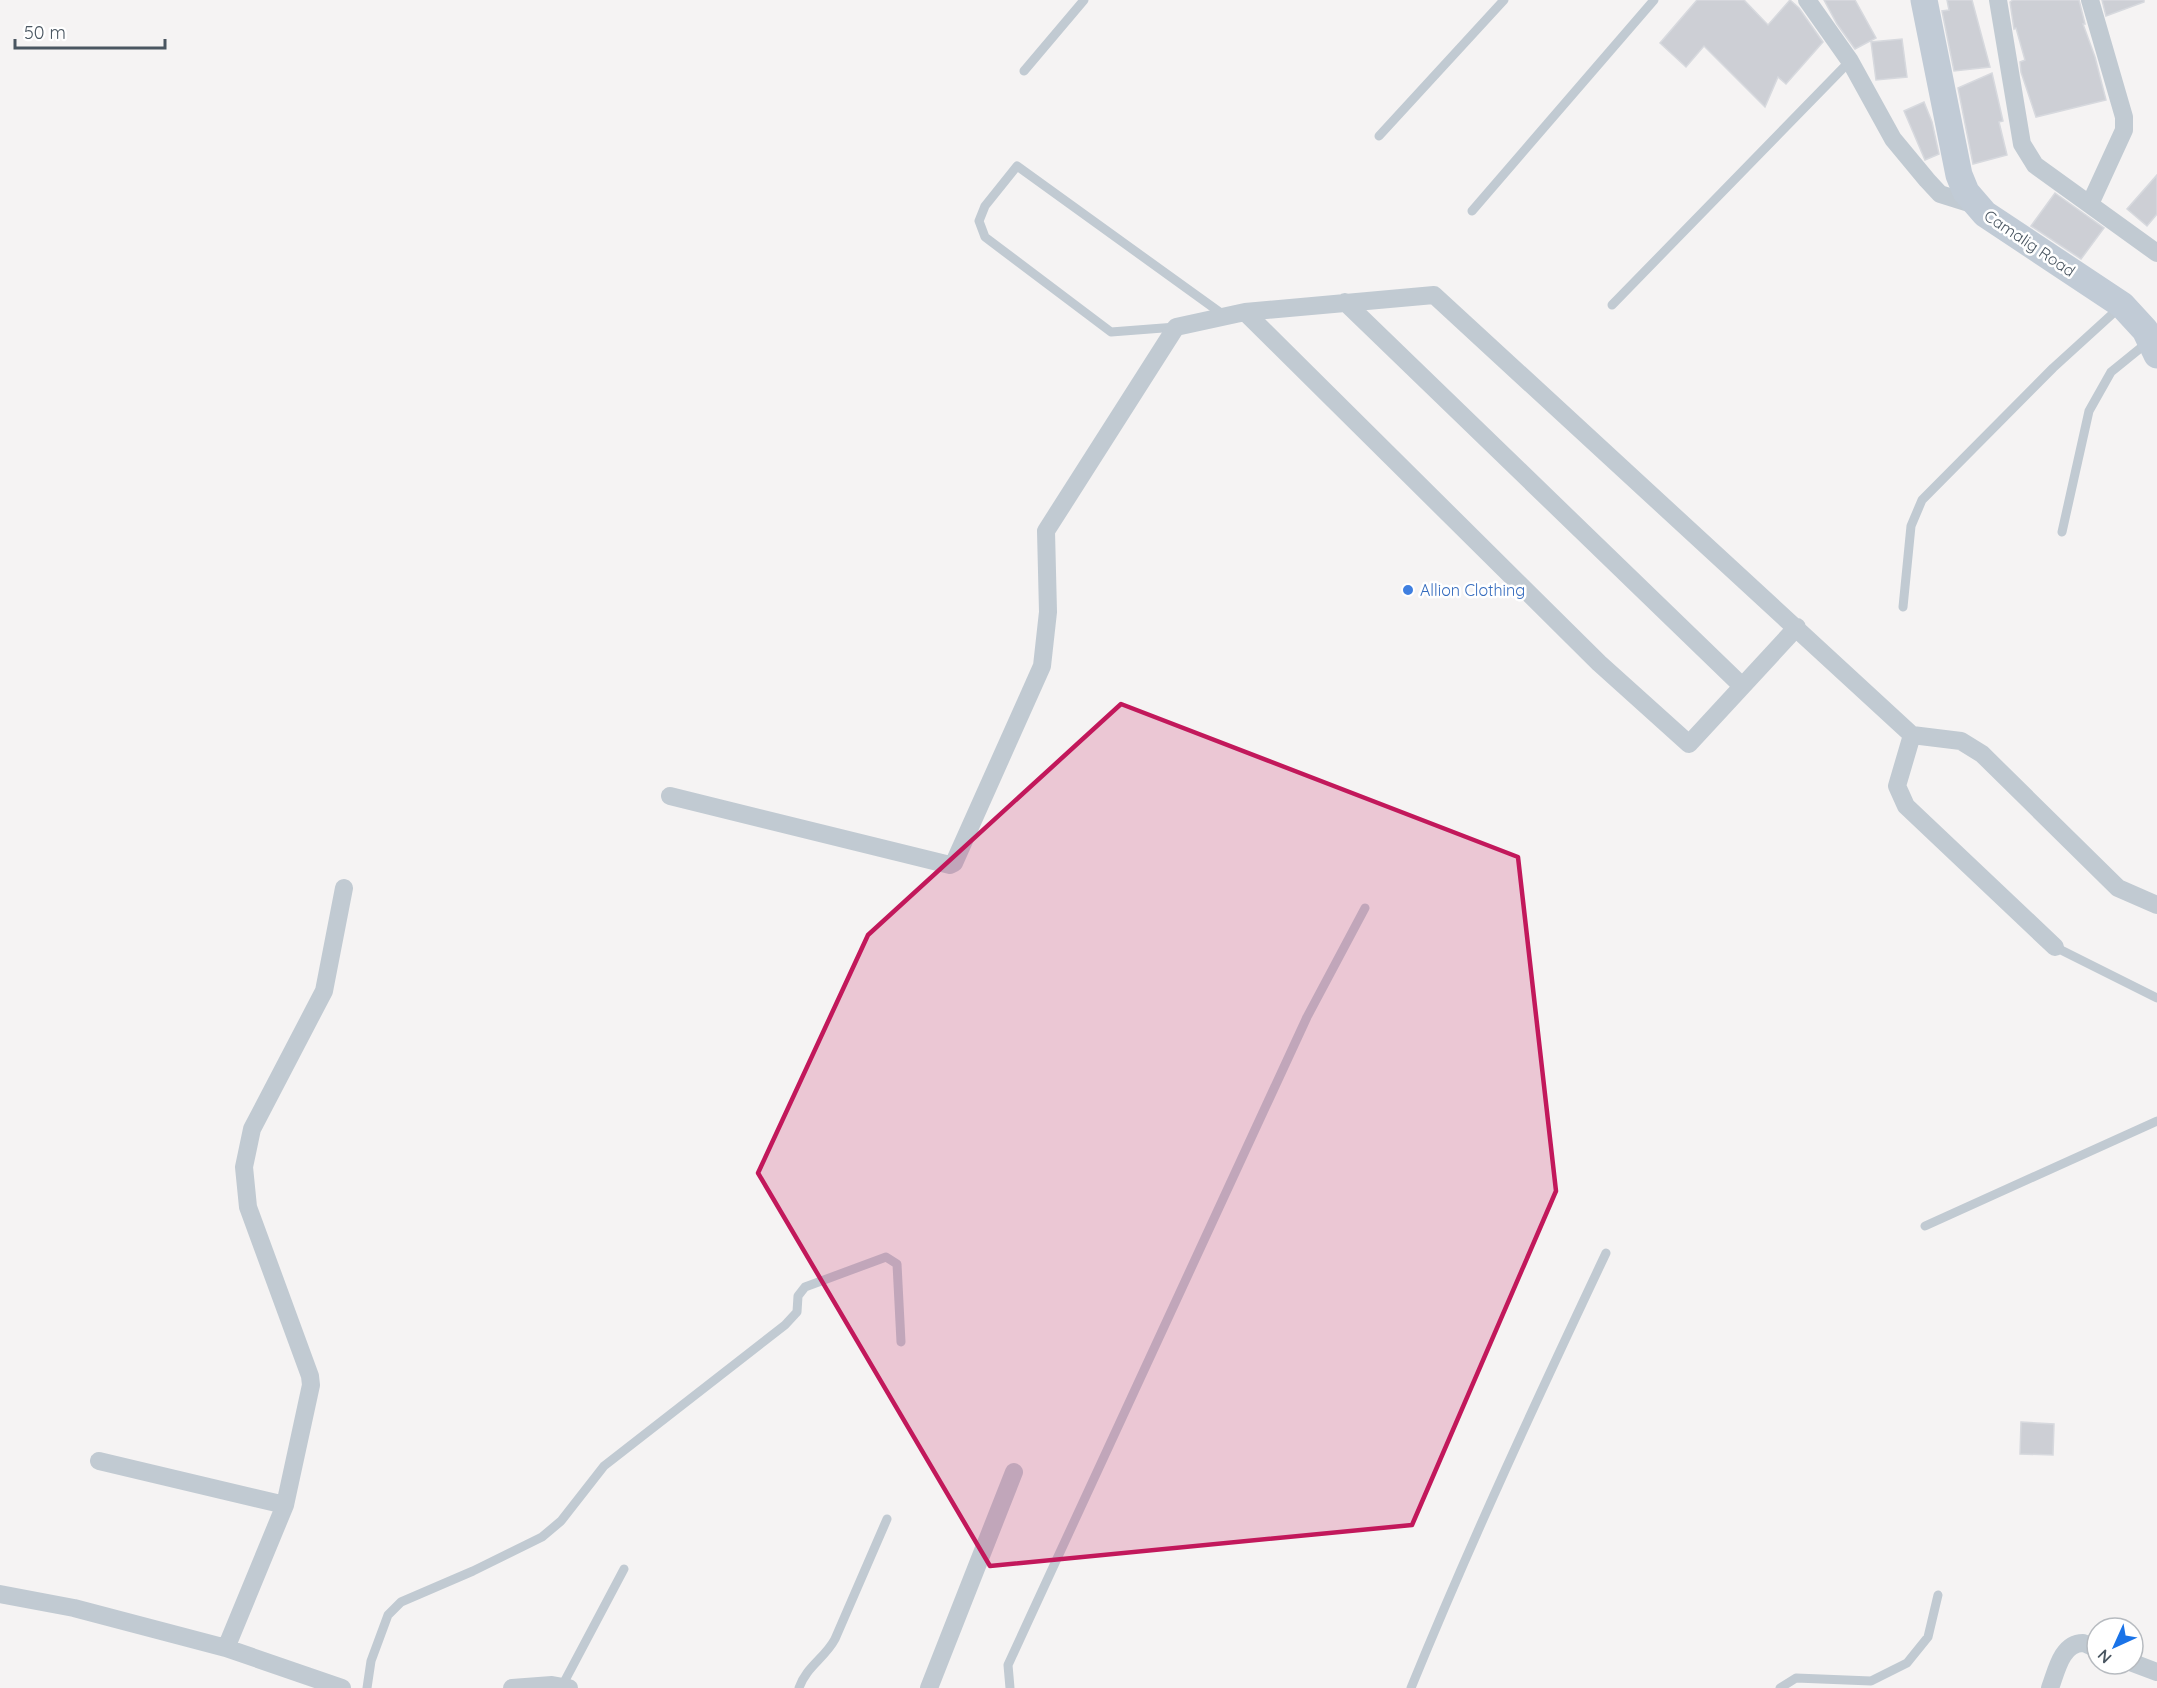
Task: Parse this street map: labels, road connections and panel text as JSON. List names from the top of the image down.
{
  "streets": {
    "main road": ["Camalig Road"]
  },
  "places": ["Allion Clothing"],
  "scale_bar": "50 m",
  "north": "bottom left"
}
